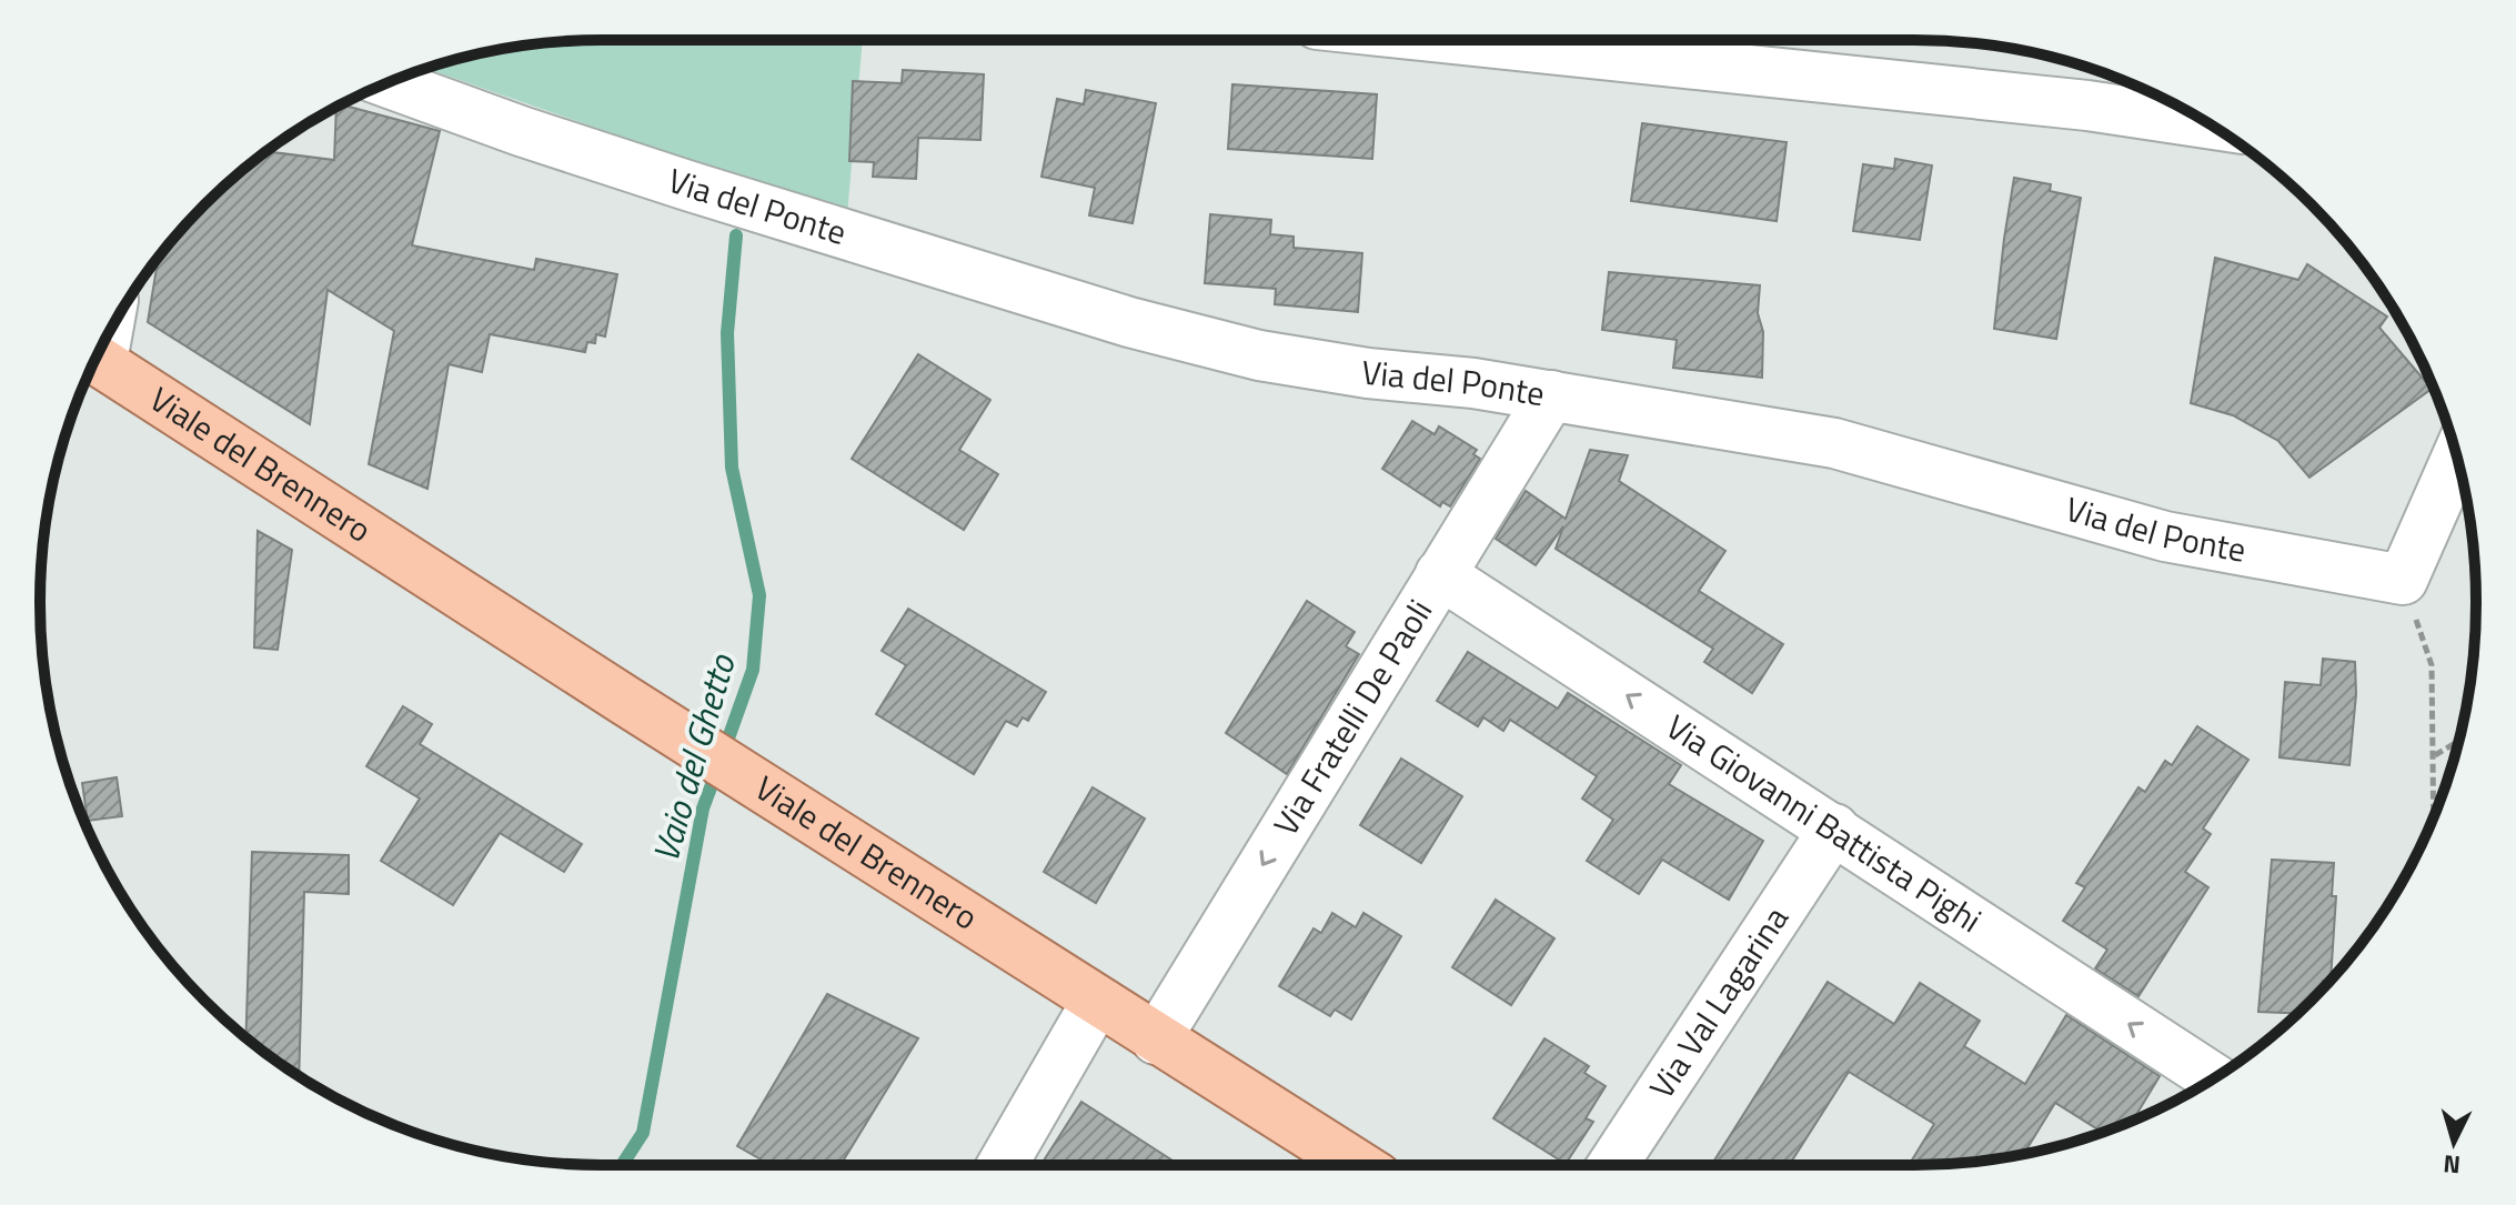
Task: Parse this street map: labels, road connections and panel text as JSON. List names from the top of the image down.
{
  "streets": {
    "main road": ["Viale del Brennero"],
    "street": [
      "Via del Ponte",
      "Via Fratelli De Paoli",
      "Via Giovanni Battista Pighi",
      "Via Val Lagarina"
    ]
  },
  "crossings": [
    ["Via del Ponte", "Via Fratelli De Paoli"],
    ["Viale del Brennero", "Via Fratelli De Paoli"],
    ["Via Fratelli De Paoli", "Via Giovanni Battista Pighi"],
    ["Via Giovanni Battista Pighi", "Via Val Lagarina"]
  ],
  "one_way": ["Via Fratelli De Paoli", "Via Giovanni Battista Pighi"],
  "water": ["Vaio del Ghetto"],
  "north": "bottom"
}
